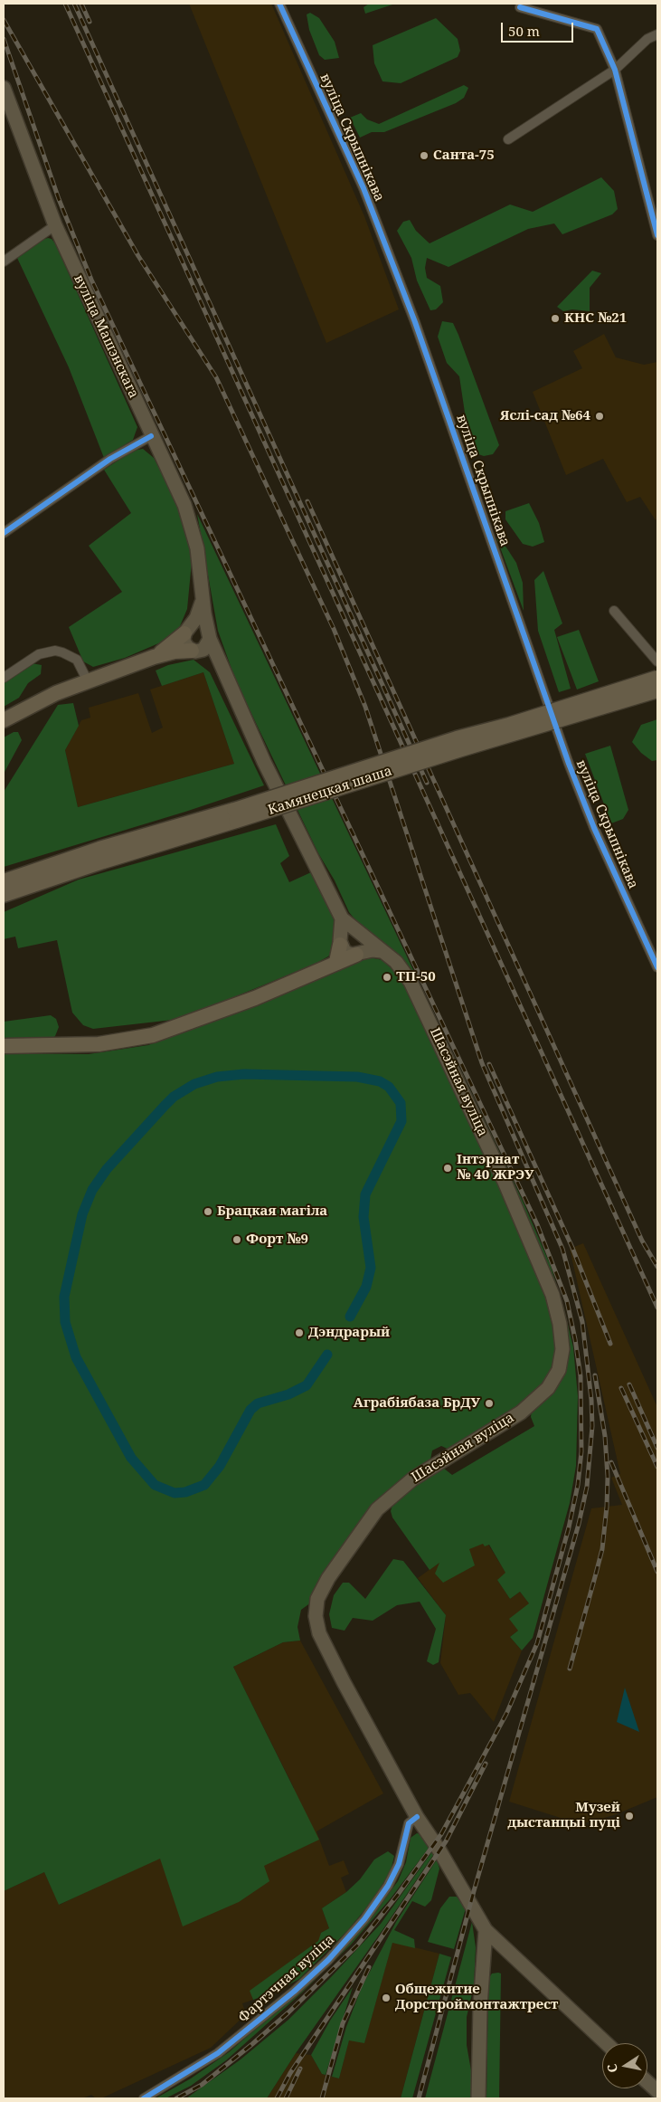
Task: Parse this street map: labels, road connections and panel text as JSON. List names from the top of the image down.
{
  "streets": {
    "main road": ["вуліца Машэнскага", "Камянецкая шаша", "Шасэйная вуліца"],
    "street": ["вуліца Скрыпнікава", "Фартэчная вуліца"]
  },
  "crossings": [
    ["Шасэйная вуліца", "Фартэчная вуліца"]
  ],
  "places": [
    "Санта-75",
    "КНС №21",
    "Яслі-сад №64",
    "ТП-50",
    "Інтэрнат № 40 ЖРЭУ",
    "Брацкая магіла",
    "Форт №9",
    "Дэндрарый",
    "Аграбіябаза БрДУ",
    "Музей дыстанцыі пуці",
    "Общежитие Дорстроймонтажтрест"
  ],
  "scale_bar": "50 m",
  "north": "left"
}
